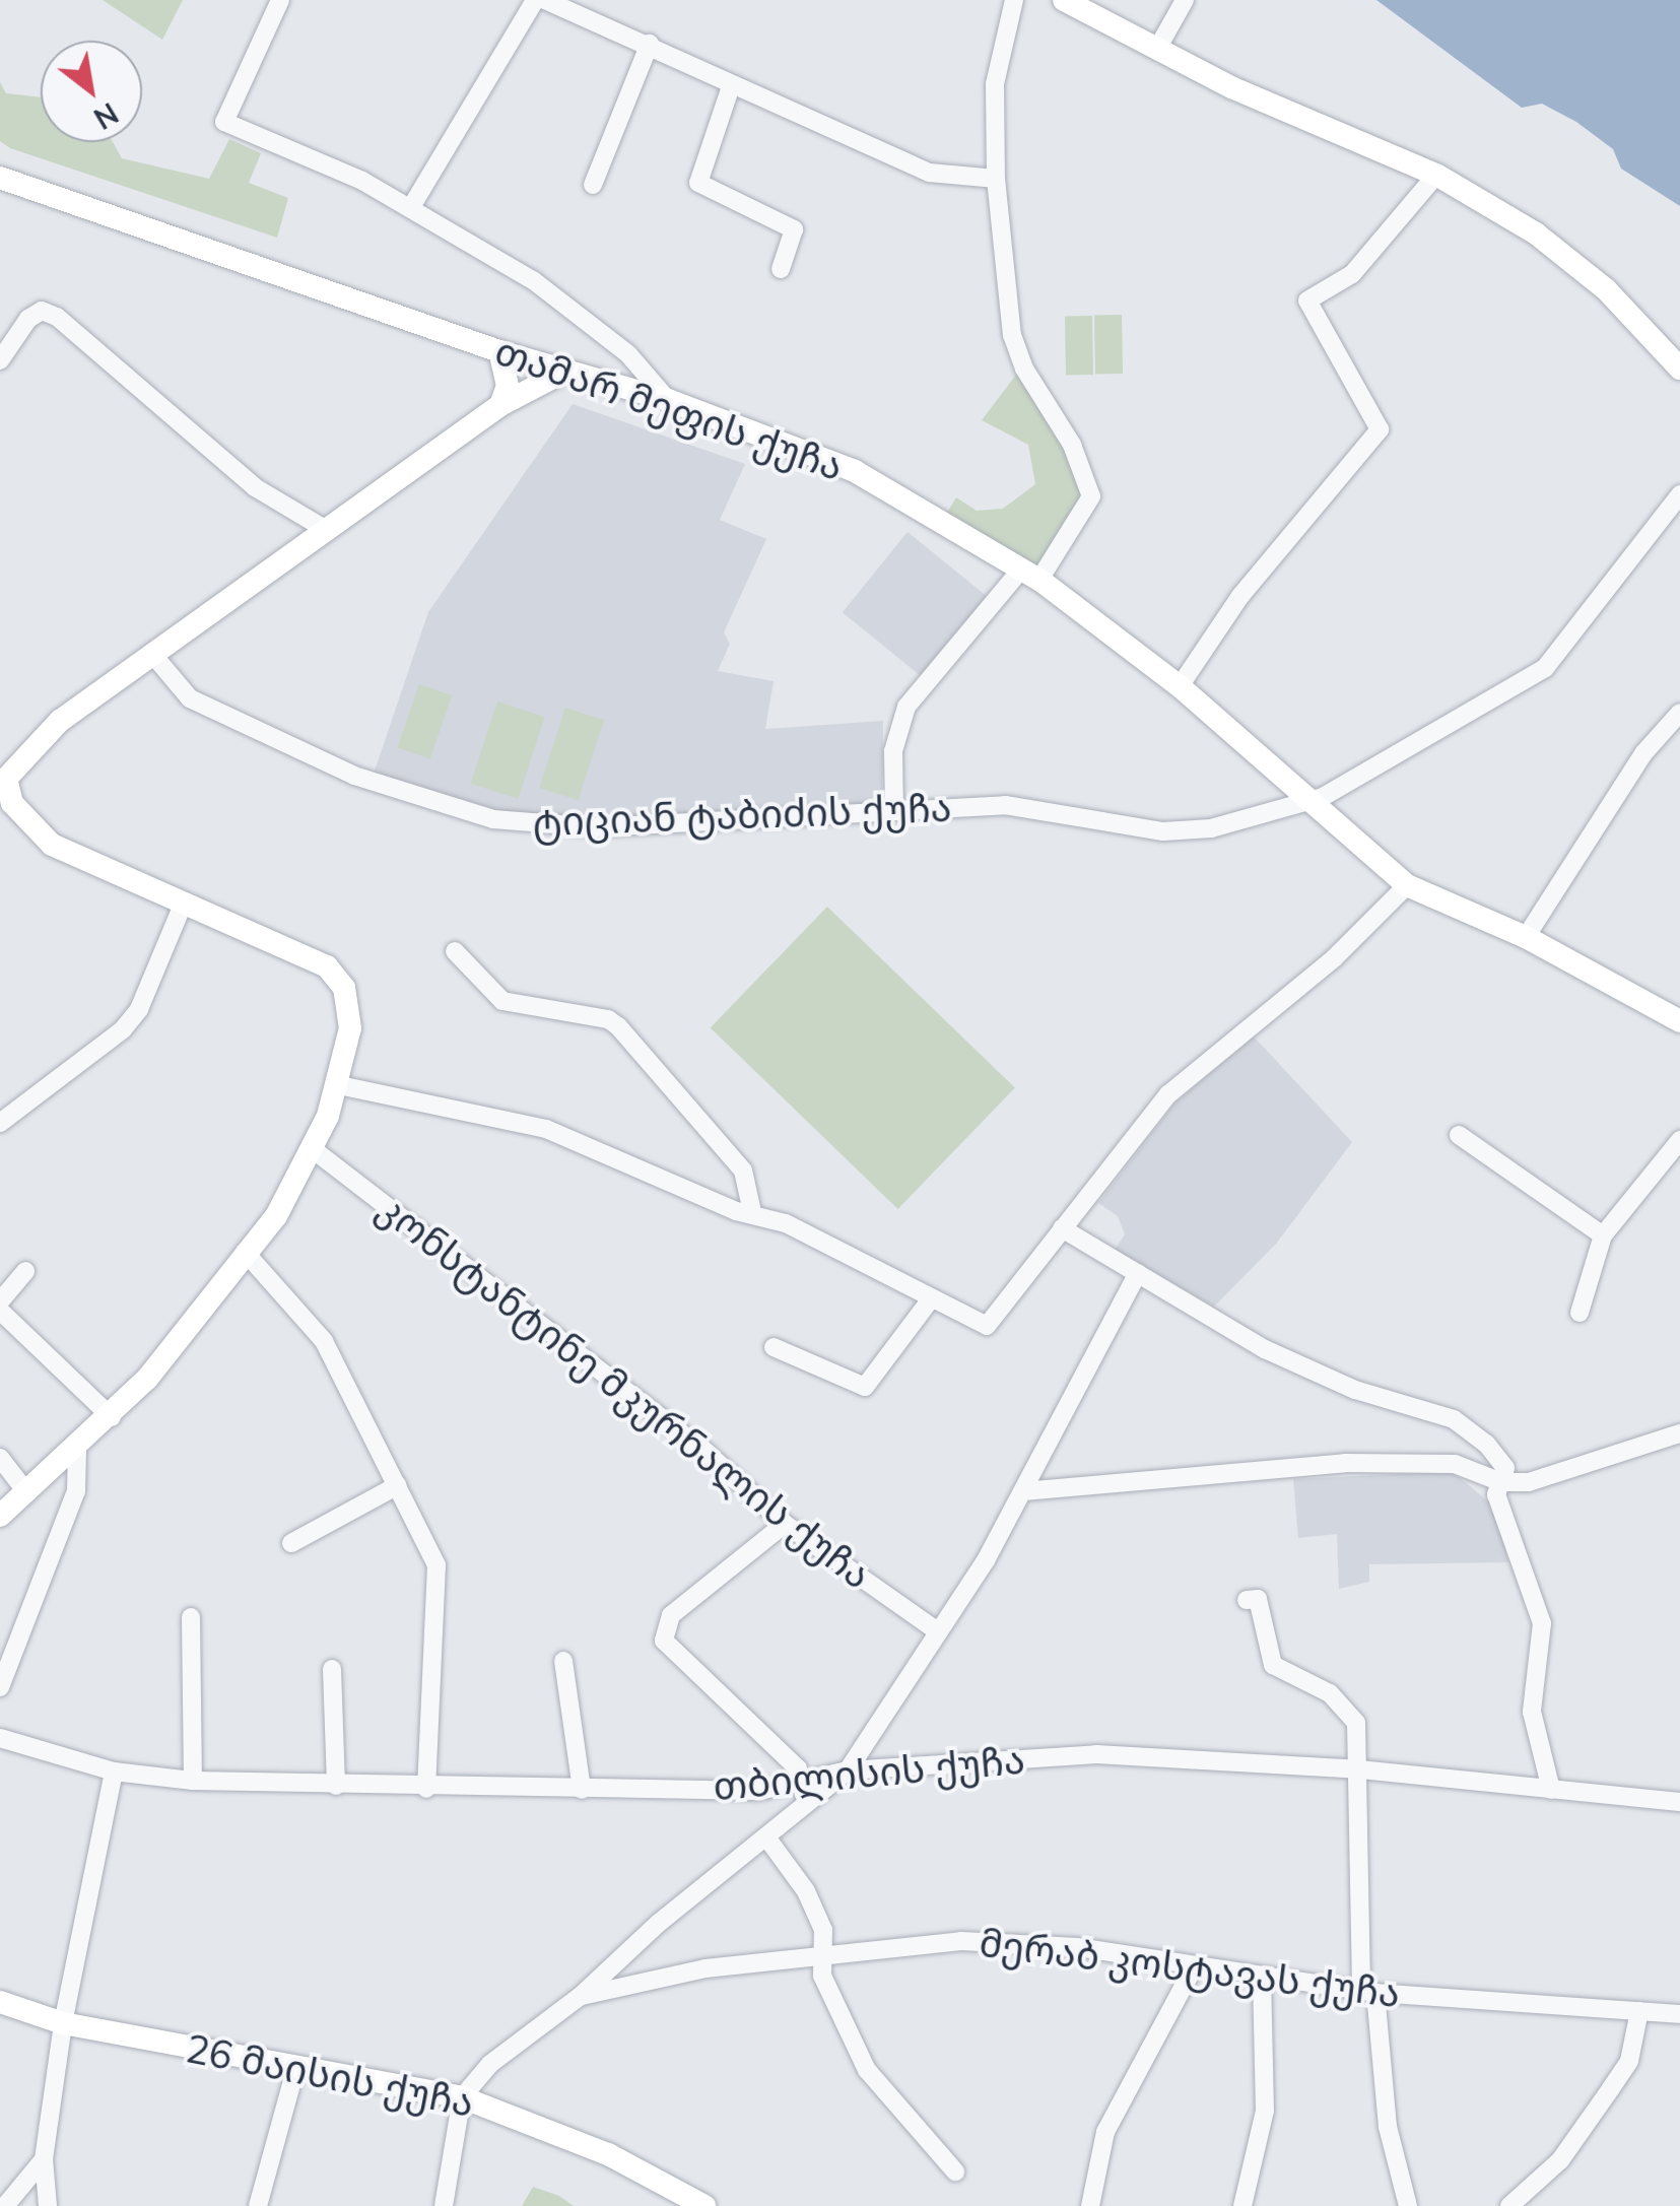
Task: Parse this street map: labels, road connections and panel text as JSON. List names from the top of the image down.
{
  "streets": {
    "main road": ["თამარ მეფის ქუჩა", "26 მაისის ქუჩა"],
    "street": [
      "ტიციან ტაბიძის ქუჩა",
      "კონსტანტინე მკურნალის ქუჩა",
      "თბილისის ქუჩა",
      "მერაბ კოსტავას ქუჩა"
    ]
  },
  "crossings": [
    ["თამარ მეფის ქუჩა", "ტიციან ტაბიძის ქუჩა"]
  ],
  "north": "bottom right"
}
